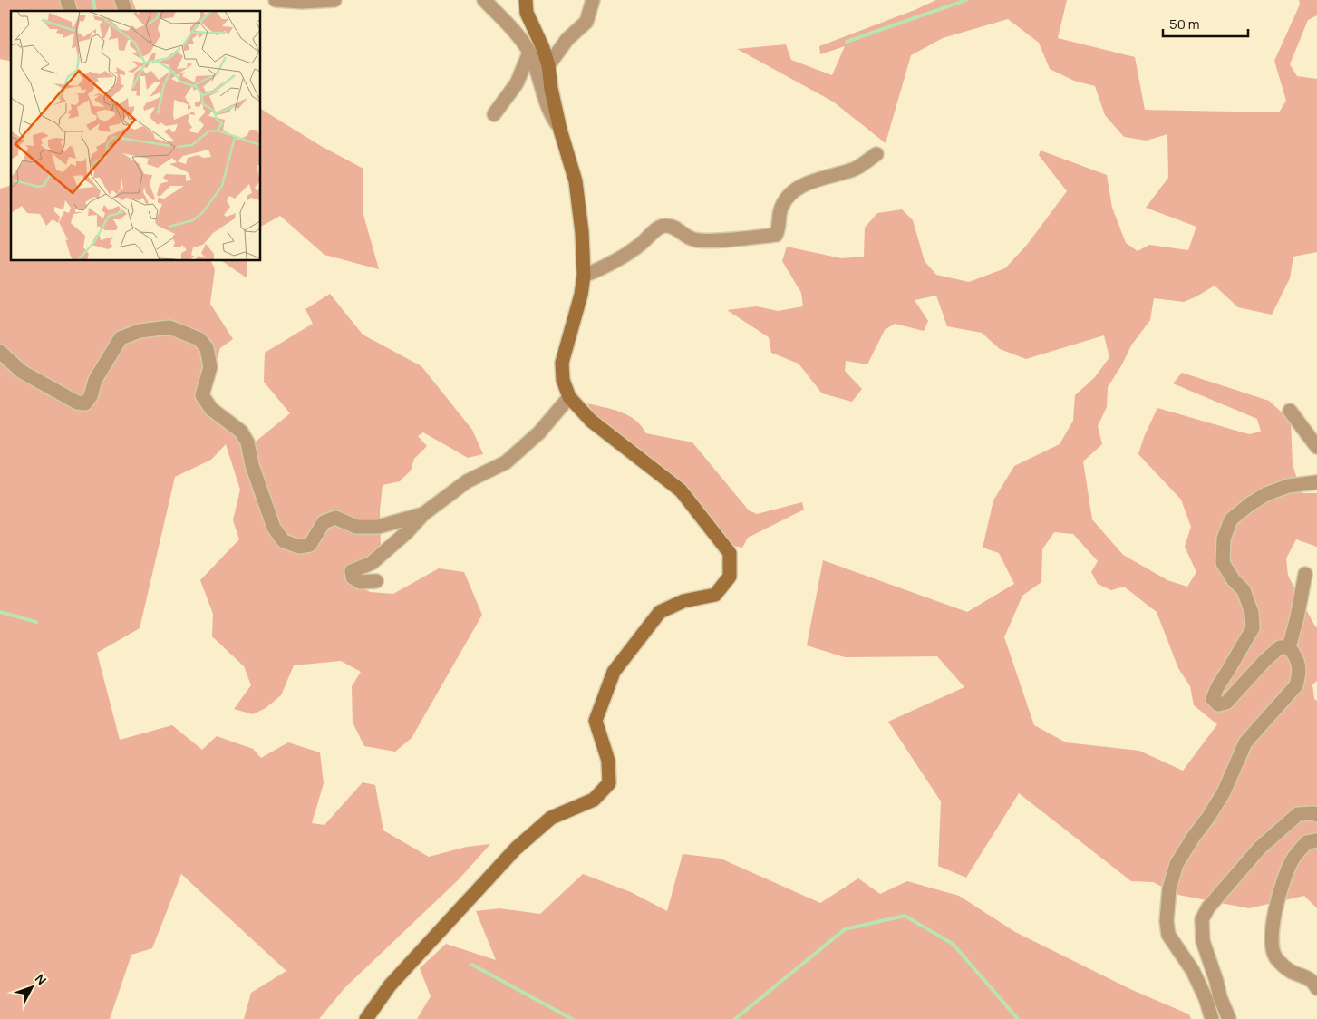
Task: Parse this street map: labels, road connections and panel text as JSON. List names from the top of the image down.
{
  "scale_bar": "50 m",
  "north": "top right"
}
